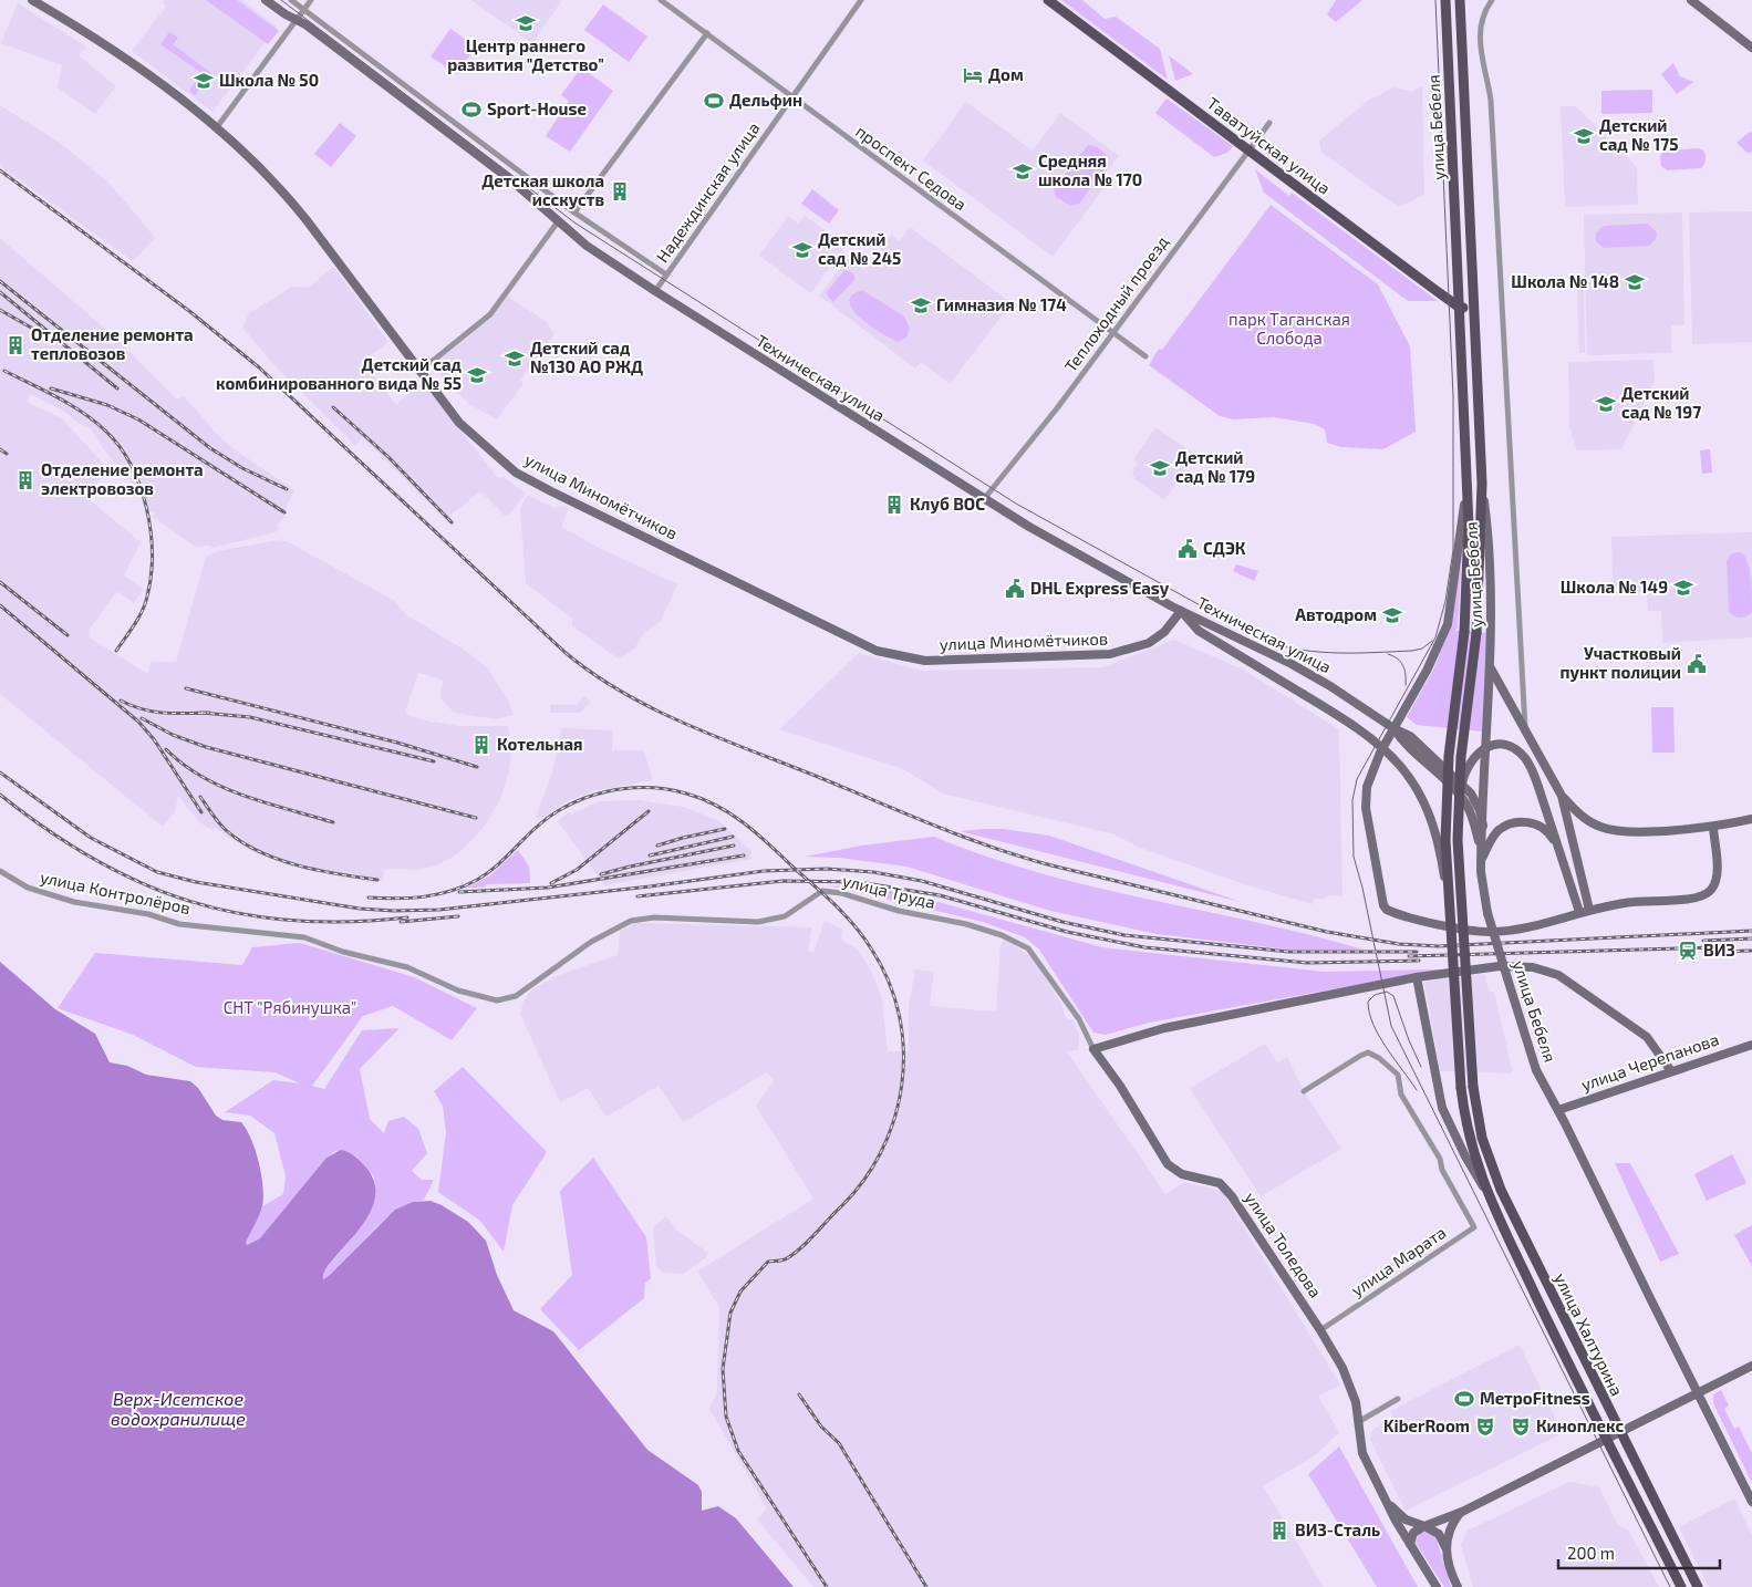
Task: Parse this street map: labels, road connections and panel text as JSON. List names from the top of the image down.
{
  "streets": {
    "main road": [
      "улица Бебеля",
      "Таватуйская улица",
      "Техническая улица",
      "улица Миномётчиков",
      "улица Черепанова",
      "улица Толедова",
      "улица Халтурина"
    ],
    "street": [
      "проспект Седова",
      "Надеждинская улица",
      "Теплоходный проезд",
      "улица Труда",
      "улица Контролёров",
      "улица Марата"
    ]
  },
  "crossings": [
    ["улица Бебеля", "Таватуйская улица"],
    ["улица Бебеля", "Техническая улица"],
    ["улица Бебеля", "улица Черепанова"],
    ["улица Бебеля", "улица Халтурина"],
    ["Таватуйская улица", "Теплоходный проезд"],
    ["проспект Седова", "Надеждинская улица"],
    ["проспект Седова", "Теплоходный проезд"],
    ["Надеждинская улица", "Техническая улица"],
    ["Теплоходный проезд", "Техническая улица"],
    ["Техническая улица", "улица Миномётчиков"],
    ["улица Труда", "улица Контролёров"],
    ["улица Труда", "улица Толедова"],
    ["улица Толедова", "улица Марата"]
  ],
  "water": ["Верх-Исетское водохранилище"],
  "parks": ["парк Таганская Слобода", "СНТ \"Рябинушка\""],
  "places": {
    "school or university": [
      "Центр раннего развития \"Детство\"",
      "Школа № 50",
      "Детский сад № 175",
      "Средняя школа № 170",
      "Детский сад № 245",
      "Школа № 148",
      "Гимназия № 174",
      "Детский сад №130 АО РЖД",
      "Детский сад комбинированного вида № 55",
      "Детский сад № 197",
      "Детский сад № 179",
      "Школа № 149",
      "Автодром"
    ],
    "hotel": ["Дом"],
    "sports": ["Дельфин", "Sport-House", "МетроFitness"],
    "building": [
      "Детская школа исскуств",
      "Отделение ремонта тепловозов",
      "Отделение ремонта электровозов",
      "Клуб ВОС",
      "Котельная",
      "ВИЗ-Сталь"
    ],
    "public building": ["СДЭК", "DHL Express Easy", "Участковый пункт полиции"],
    "station": ["ВИЗ"],
    "theatre": ["KiberRoom", "Киноплекс"]
  },
  "scale_bar": "200 m"
}
